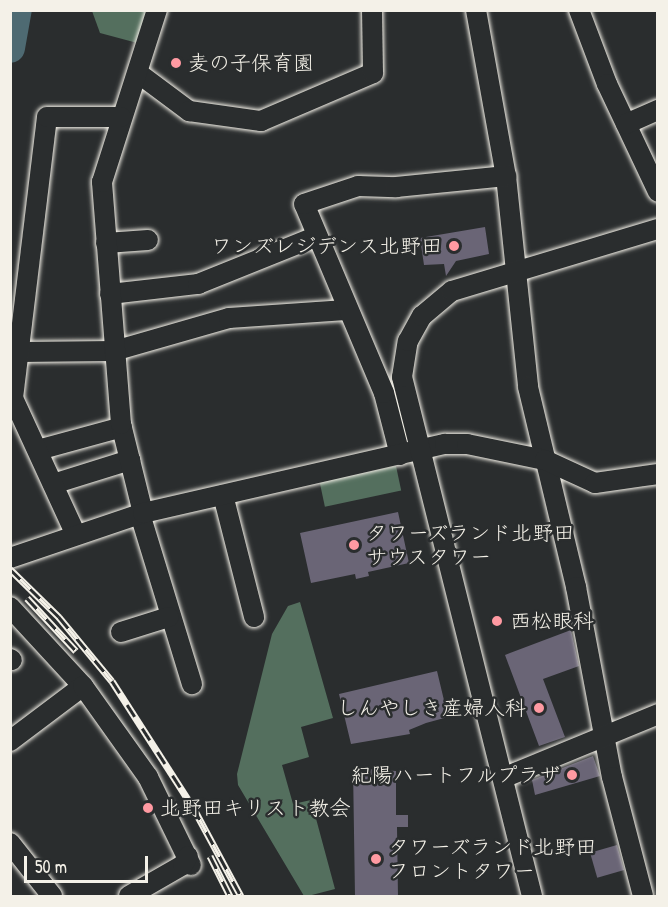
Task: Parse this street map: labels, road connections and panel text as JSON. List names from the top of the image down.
{
  "places": [
    "麦の子保育園",
    "ワンズレジデンス北野田",
    "タワーズランド北野田 サウスタワー",
    "西松眼科",
    "しんやしき産婦人科",
    "紀陽ハートフルプラザ",
    "北野田キリスト教会",
    "タワーズランド北野田 フロントタワー"
  ],
  "scale_bar": "50 m"
}
